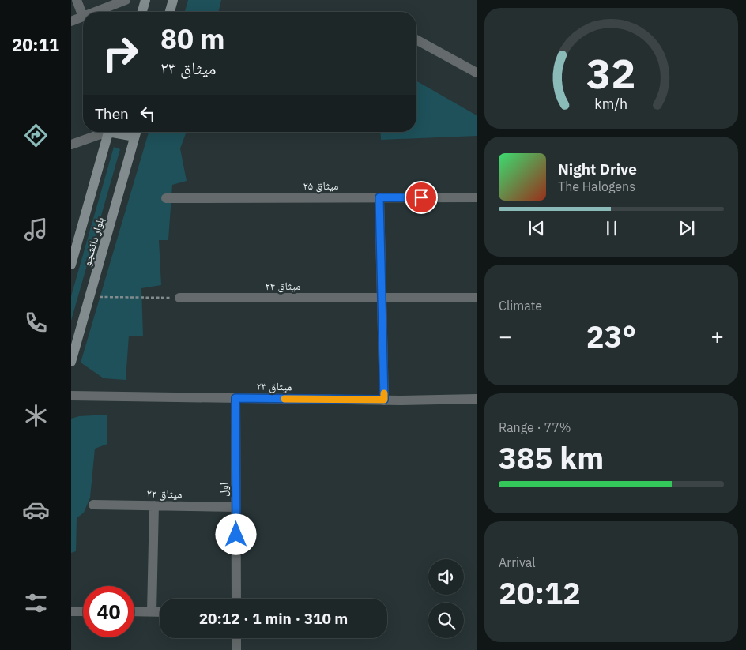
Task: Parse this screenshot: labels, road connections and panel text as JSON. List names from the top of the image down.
{
  "streets": {
    "main road": ["بلوار دانشجو"],
    "street": [
      "میثاق ۲۵",
      "میثاق ۲۴",
      "میثاق ۲۳",
      "اول",
      "میثاق ۲۲"
    ]
  },
  "crossings": [
    ["میثاق ۲۳", "اول"],
    ["اول", "میثاق ۲۲"]
  ],
  "page": {
    "tabs": "20:11",
    "turn": ["80 m", "میثاق ۲۳"],
    "then": "Then",
    "song": ["Night Drive", "The Halogens"],
    "tile": [
      "Climate",
      ["Range · 77%", "385 km"],
      ["Arrival", "20:12"]
    ],
    "heat": ["−", "23°", "+"],
    "limit": "40",
    "trip": "20:12 · 1 min · 310 m",
    "gauge": ["32", "km/h"]
  }
}
